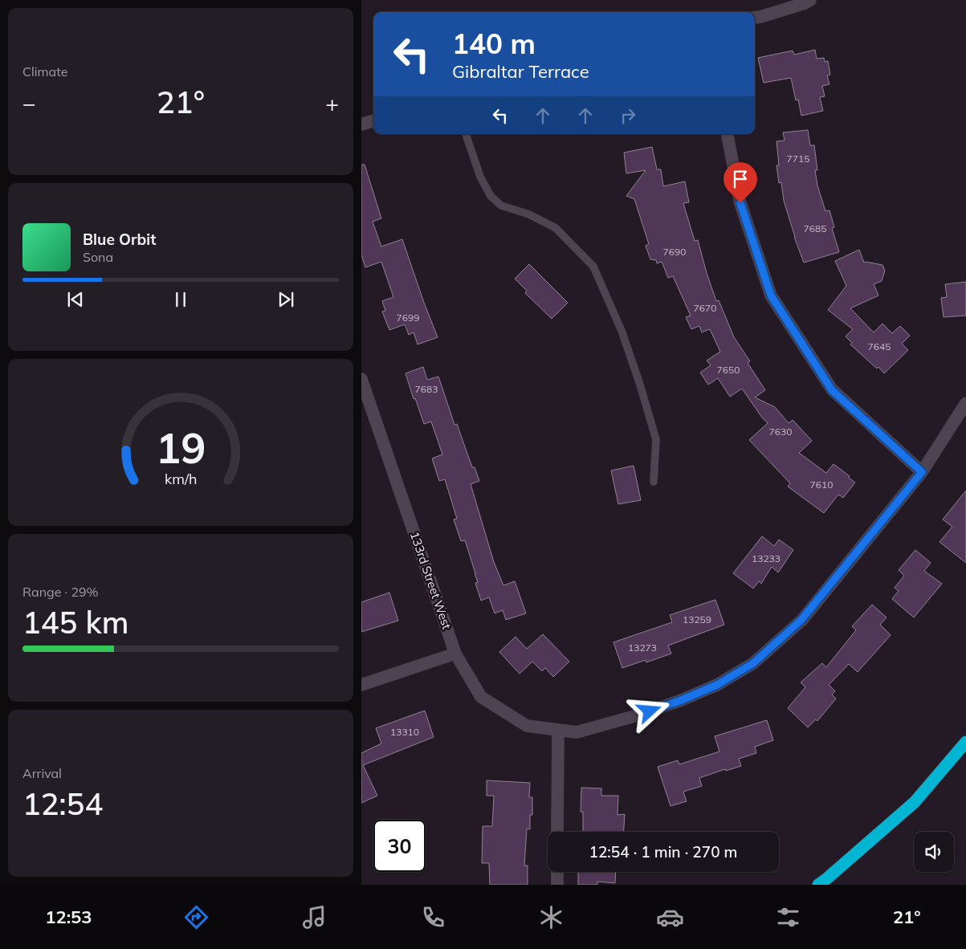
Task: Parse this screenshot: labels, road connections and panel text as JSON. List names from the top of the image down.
{
  "streets": {
    "street": ["133rd Street West"]
  },
  "house_numbers": [
    "7715",
    "7685",
    "7690",
    "7670",
    "7699",
    "7645",
    "7650",
    "7683",
    "7630",
    "7610",
    "13233",
    "13259",
    "13273",
    "13310"
  ],
  "page": {
    "tile": [
      "Climate",
      ["Range · 29%", "145 km"],
      ["Arrival", "12:54"]
    ],
    "turn": ["140 m", "Gibraltar Terrace"],
    "heat": ["−", "21°", "+"],
    "song": ["Blue Orbit", "Sona"],
    "limit": "30",
    "trip": "12:54 · 1 min · 270 m",
    "tabs": ["12:53", "21°"],
    "gauge": ["19", "km/h"]
  }
}
